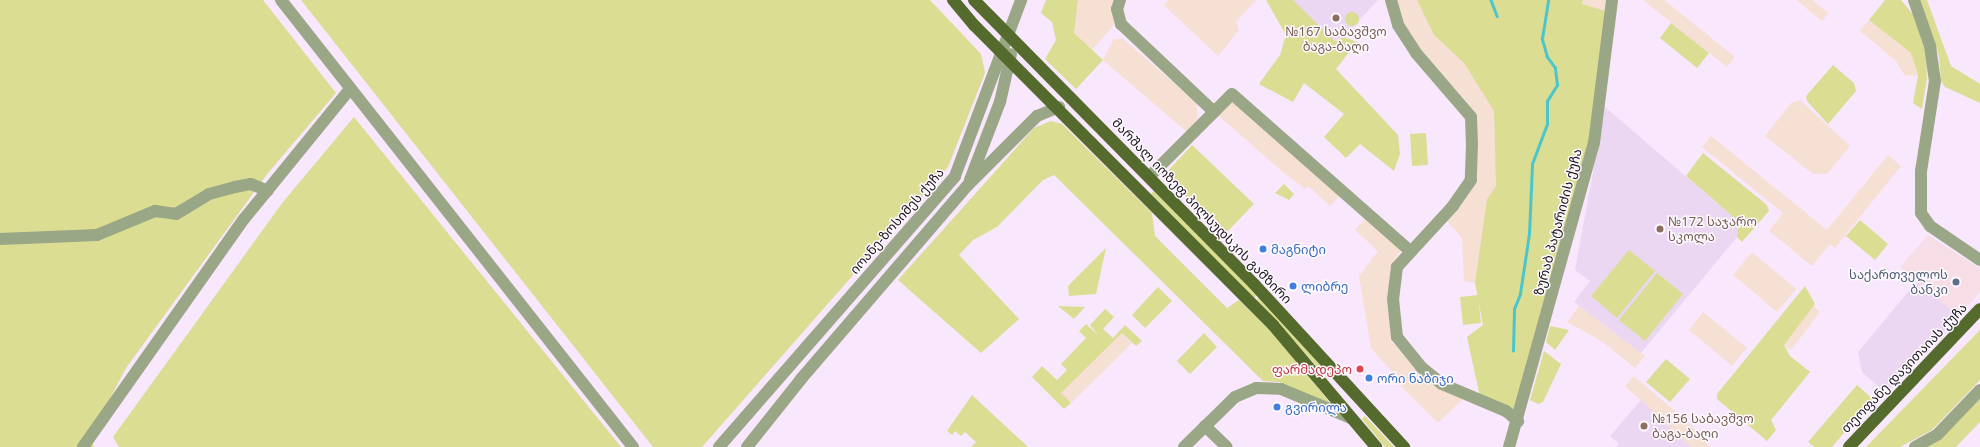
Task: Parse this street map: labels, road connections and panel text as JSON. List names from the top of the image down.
{
  "streets": {
    "main road": ["მარშალ იოზეფ პილსუდსკის გამზირი", "თეოფანე დავითაიას ქუჩა"],
    "street": ["იოანე-ზოსიმეს ქუჩა", "ზურაბ პატარიძის ქუჩა"]
  },
  "crossings": [
    ["მარშალ იოზეფ პილსუდსკის გამზირი", "იოანე-ზოსიმეს ქუჩა"]
  ],
  "places": [
    "№167 საბავშვო ბაგა-ბაღი",
    "№172 საჯარო სკოლა",
    "მაგნიტი",
    "საქართველოს ბანკი",
    "ლიბრე",
    "ფარმადეპო",
    "ორი ნაბიჯი",
    "გვირილა",
    "№156 საბავშვო ბაგა-ბაღი"
  ]
}
